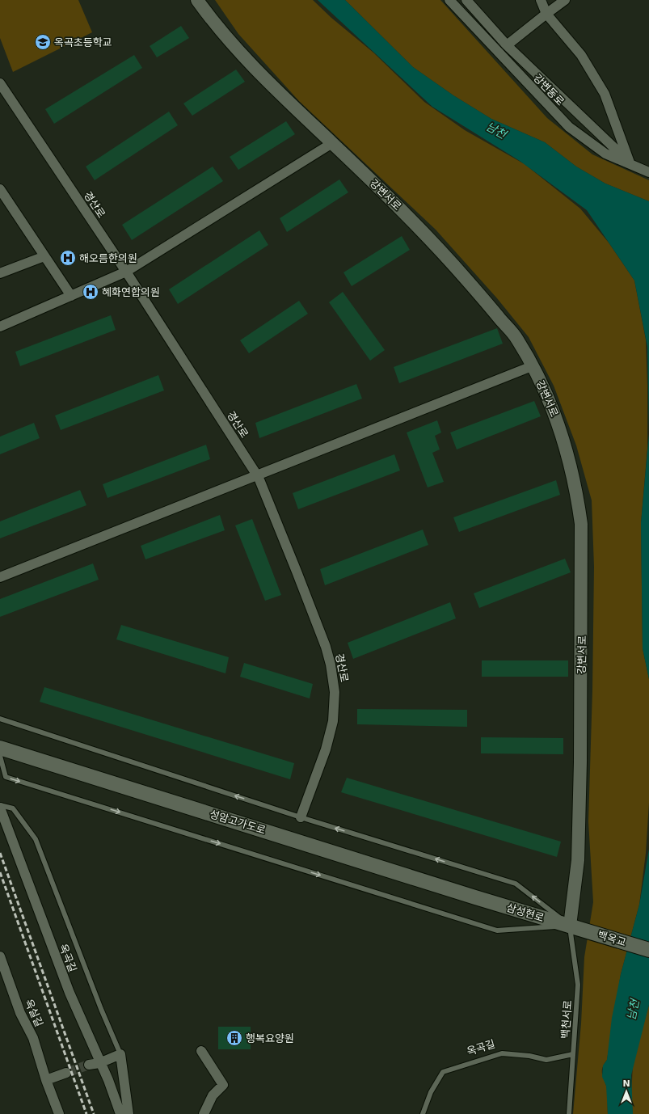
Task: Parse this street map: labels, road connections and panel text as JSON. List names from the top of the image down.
{
  "streets": {
    "main road": ["성암고가도로", "삼성현로", "백옥교"],
    "street": [
      "강변동로",
      "강변서로",
      "경산로",
      "옥곡길",
      "옥실길"
    ],
    "lane": ["백천서로"]
  },
  "crossings": [
    ["강변서로", "삼성현로"],
    ["강변서로", "백옥교"],
    ["강변서로", "백천서로"],
    ["성암고가도로", "삼성현로"],
    ["삼성현로", "백옥교"],
    ["삼성현로", "백천서로"],
    ["백옥교", "백천서로"],
    ["옥곡길", "백천서로"]
  ],
  "water": ["남천"],
  "places": {
    "school or university": ["옥곡초등학교"],
    "hospital": ["해오름한의원", "혜화연합의원"],
    "building": ["행복요양원"]
  },
  "north": "top"
}
